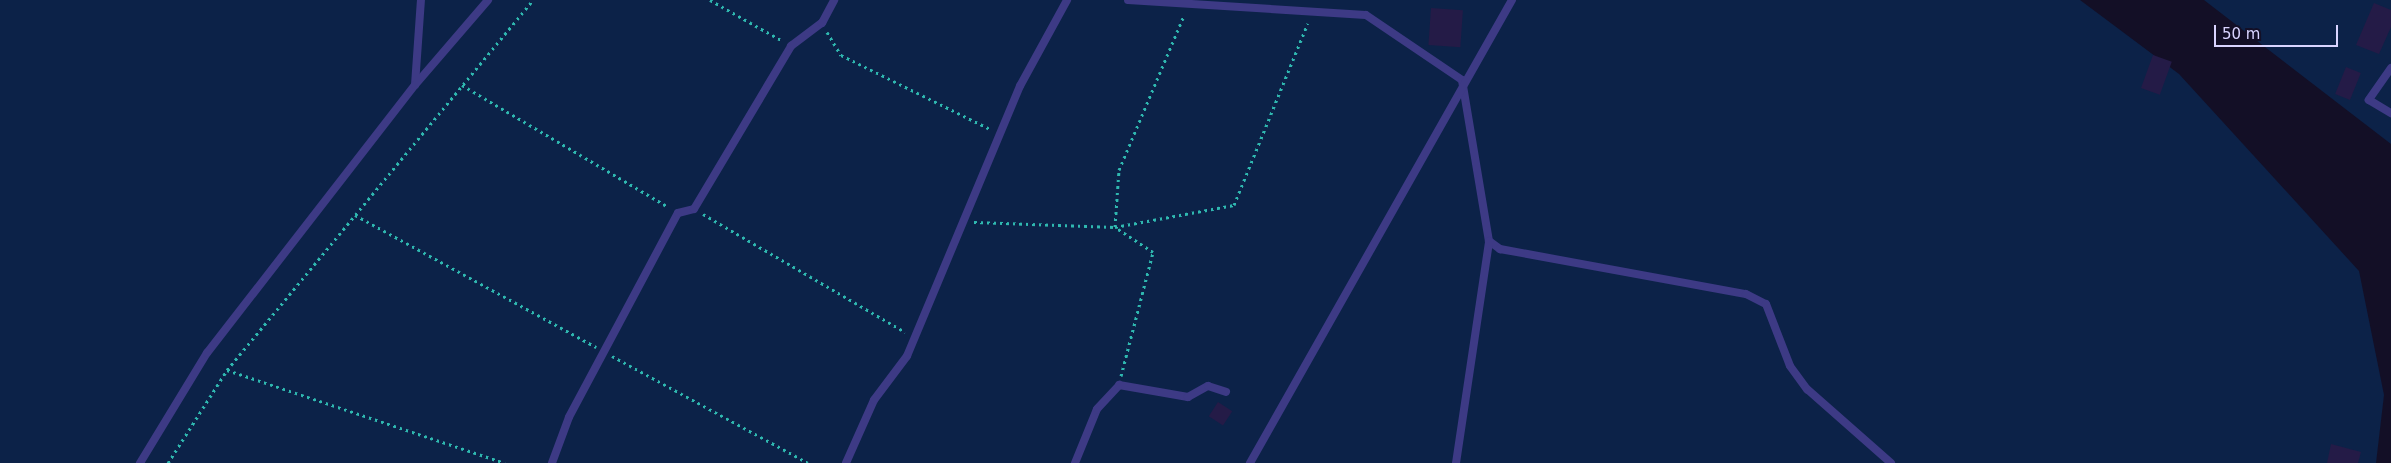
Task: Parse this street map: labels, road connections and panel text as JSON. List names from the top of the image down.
{
  "scale_bar": "50 m"
}
